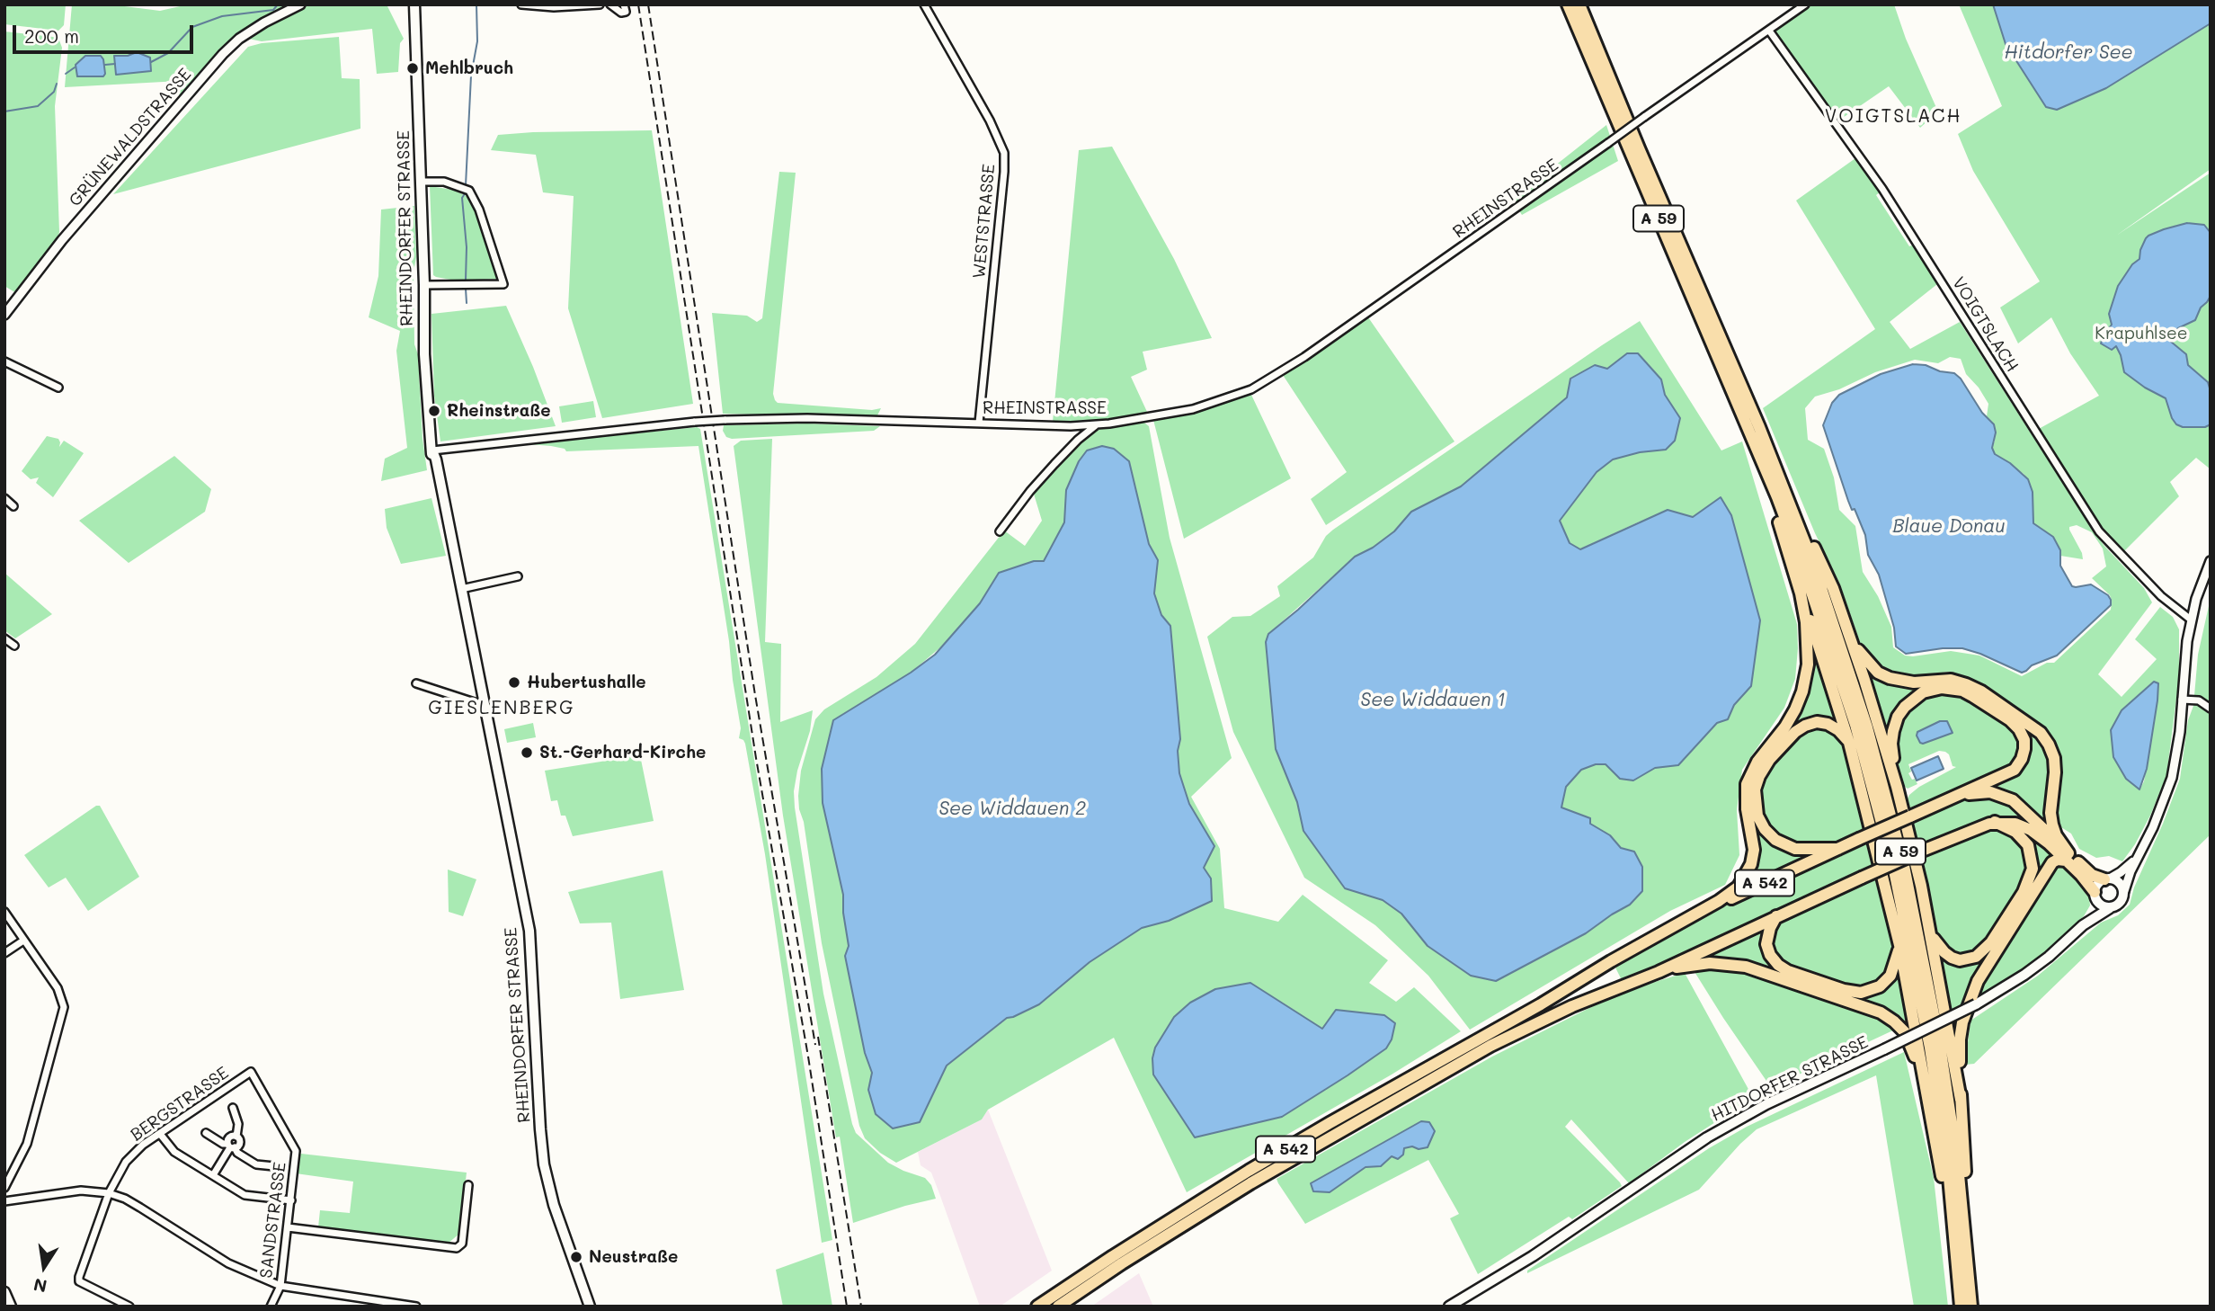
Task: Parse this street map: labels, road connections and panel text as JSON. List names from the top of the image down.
{
  "streets": {
    "highway": ["A 59", "A 542"],
    "main road": ["RHEINDORFER STRASSE", "HITDORFER STRASSE"],
    "street": [
      "GRÜNEWALDSTRASSE",
      "RHEINSTRASSE",
      "WESTSTRASSE",
      "VOIGTSLACH",
      "BERGSTRASSE",
      "SANDSTRASSE"
    ]
  },
  "crossings": [
    ["RHEINSTRASSE", "WESTSTRASSE"],
    ["RHEINSTRASSE", "RHEINDORFER STRASSE"],
    ["RHEINSTRASSE", "VOIGTSLACH"],
    ["A 542", "HITDORFER STRASSE"],
    ["BERGSTRASSE", "SANDSTRASSE"]
  ],
  "districts": ["VOIGTSLACH", "GIESLENBERG"],
  "water": [
    "Hitdorfer See",
    "Blaue Donau",
    "See Widdauen 1",
    "See Widdauen 2"
  ],
  "parks": ["Krapuhlsee"],
  "places": [
    "Mehlbruch",
    "Rheinstraße",
    "Hubertushalle",
    "St.-Gerhard-Kirche",
    "Neustraße"
  ],
  "scale_bar": "200 m",
  "north": "bottom"
}
